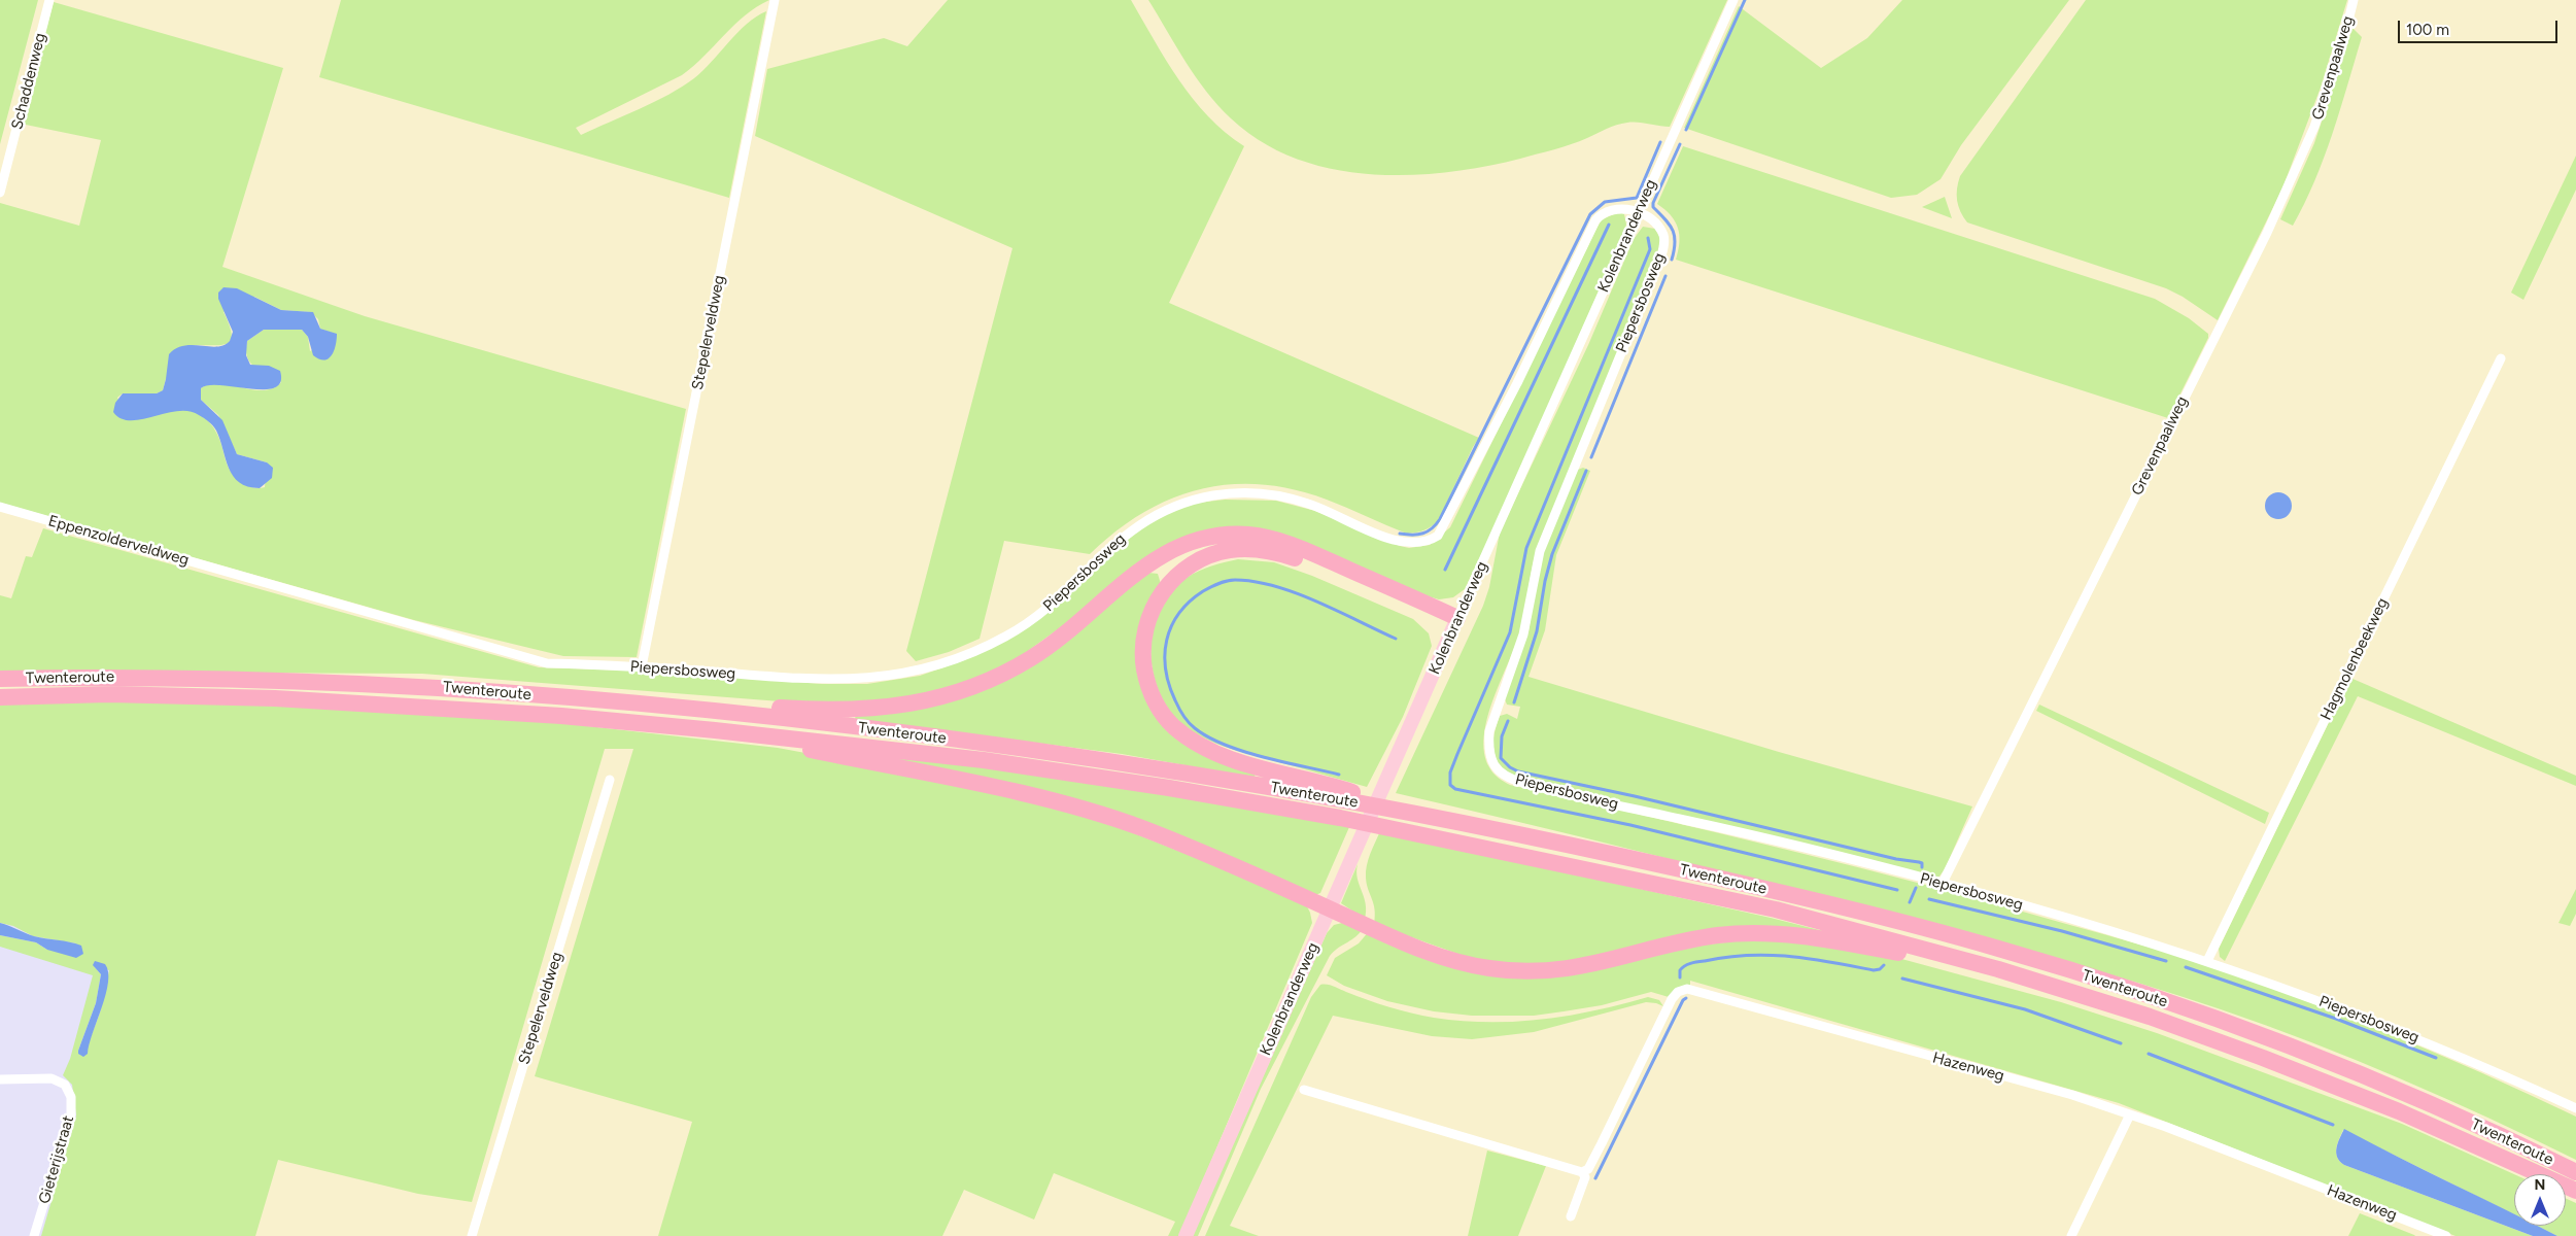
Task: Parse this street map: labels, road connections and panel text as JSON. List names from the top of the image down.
{
  "streets": {
    "highway": ["Twenteroute"],
    "main road": ["Kolenbranderweg"],
    "street": [
      "Grevenpaalweg",
      "Schaddenweg",
      "Piepersbosweg",
      "Stepelerveldweg",
      "Eppenzolderveldweg",
      "Hagmolenbeekweg",
      "Hazenweg",
      "Gieterijstraat"
    ]
  },
  "crossings": [
    ["Grevenpaalweg", "Piepersbosweg"],
    ["Kolenbranderweg", "Piepersbosweg"],
    ["Piepersbosweg", "Stepelerveldweg"],
    ["Piepersbosweg", "Eppenzolderveldweg"],
    ["Piepersbosweg", "Hagmolenbeekweg"]
  ],
  "scale_bar": "100 m",
  "north": "top"
}
